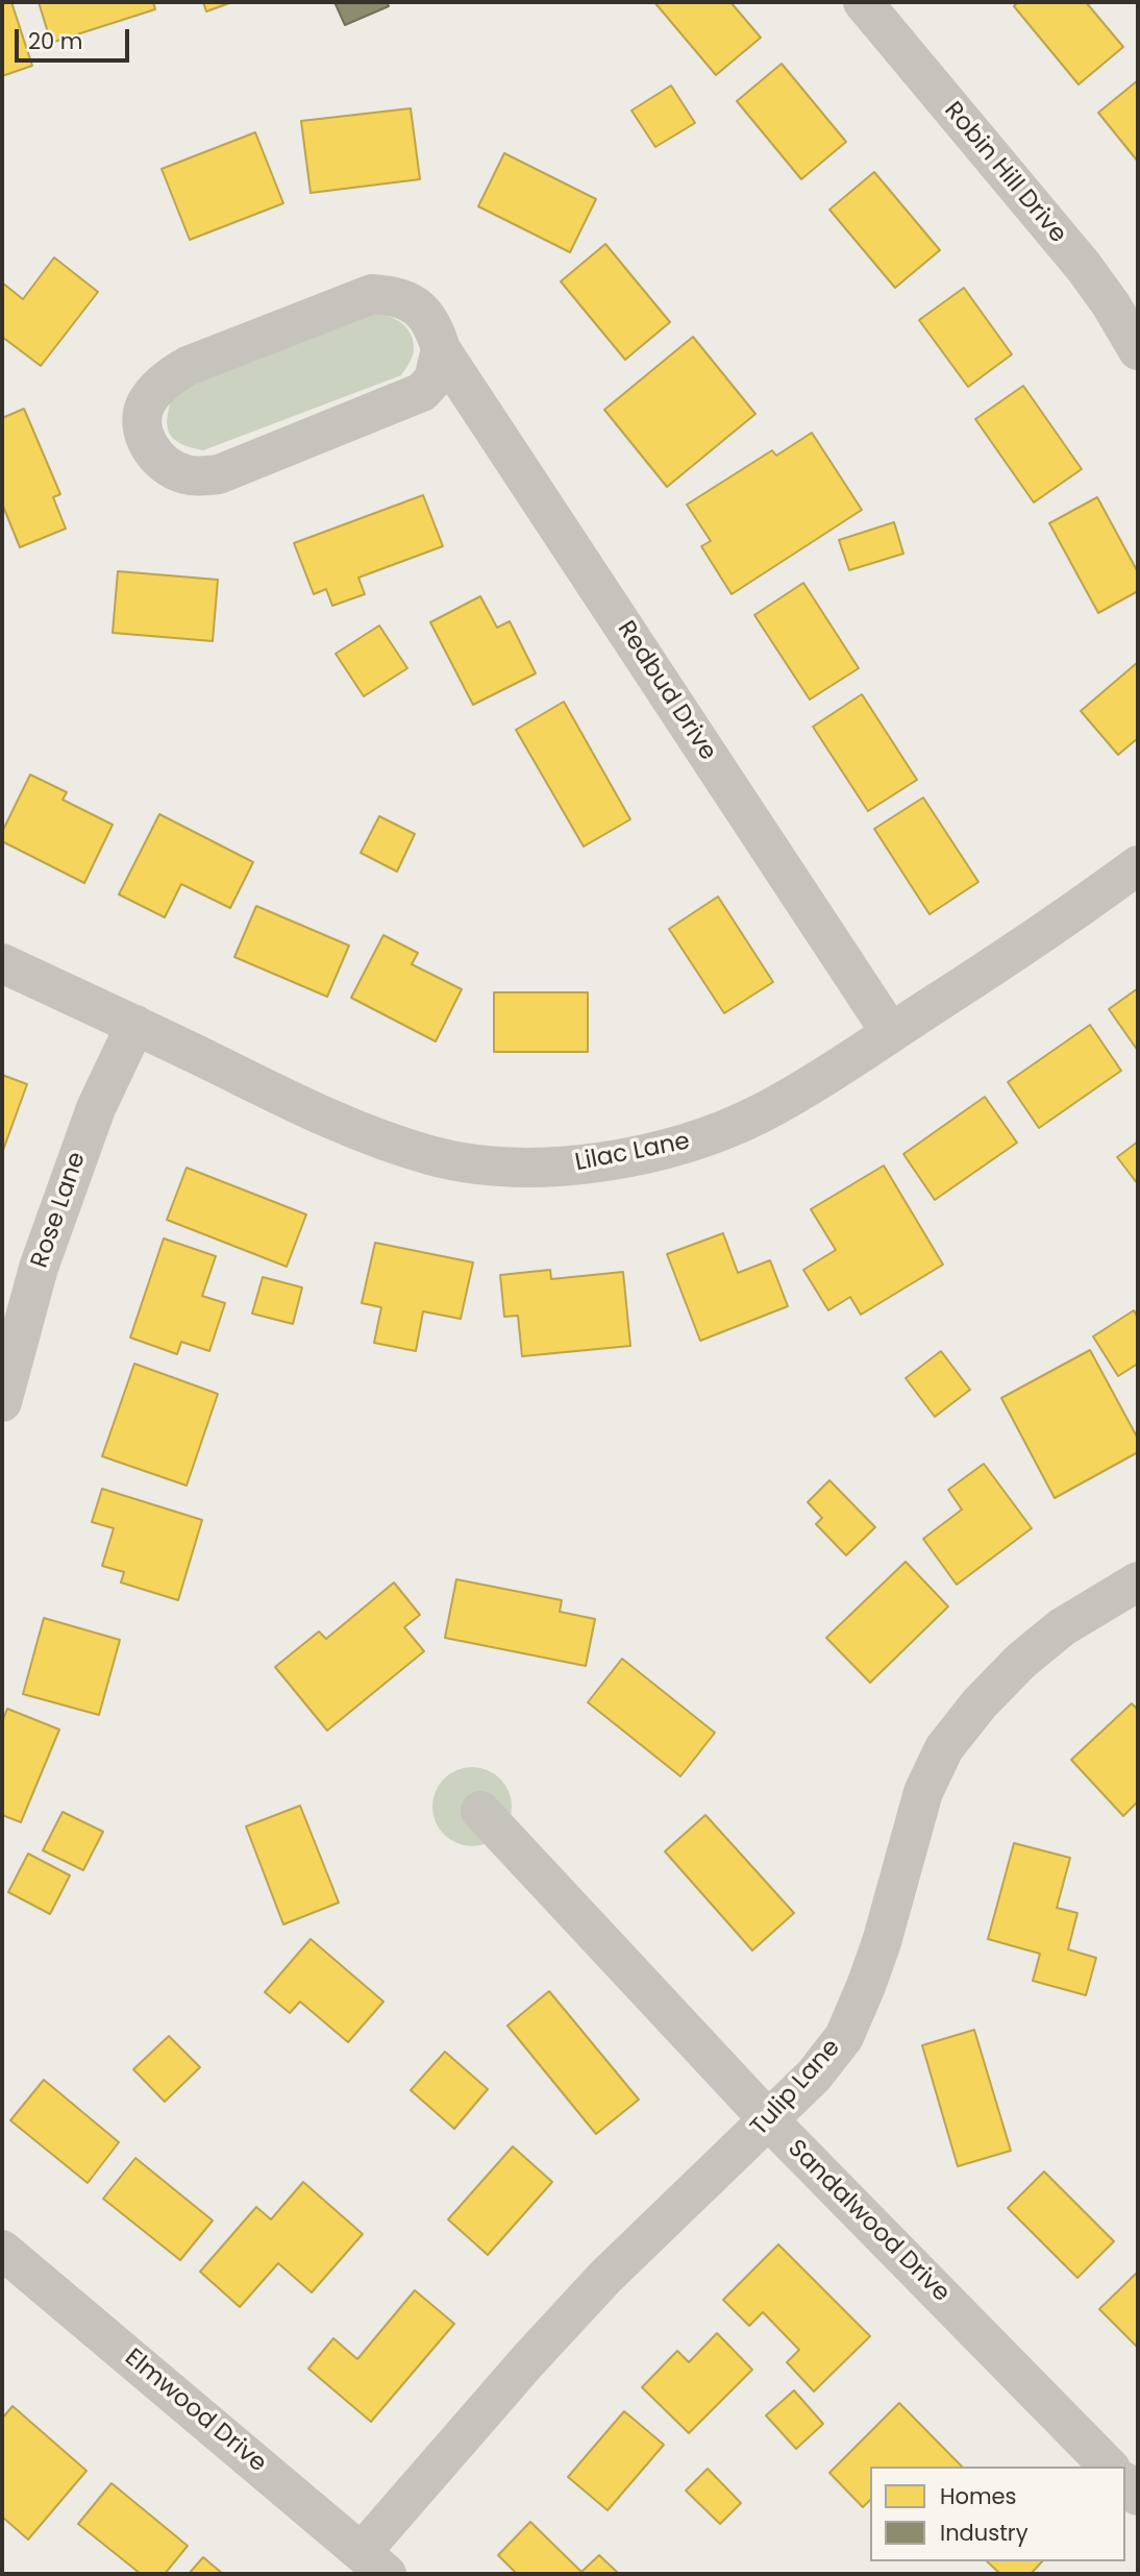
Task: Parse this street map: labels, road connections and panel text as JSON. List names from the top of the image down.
{
  "streets": {
    "street": [
      "Robin Hill Drive",
      "Redbud Drive",
      "Lilac Lane",
      "Rose Lane",
      "Tulip Lane",
      "Sandalwood Drive",
      "Elmwood Drive"
    ]
  },
  "crossings": [
    ["Redbud Drive", "Lilac Lane"],
    ["Lilac Lane", "Rose Lane"],
    ["Tulip Lane", "Sandalwood Drive"],
    ["Tulip Lane", "Elmwood Drive"]
  ],
  "legend": ["Homes", "Industry"],
  "scale_bar": "20 m"
}
